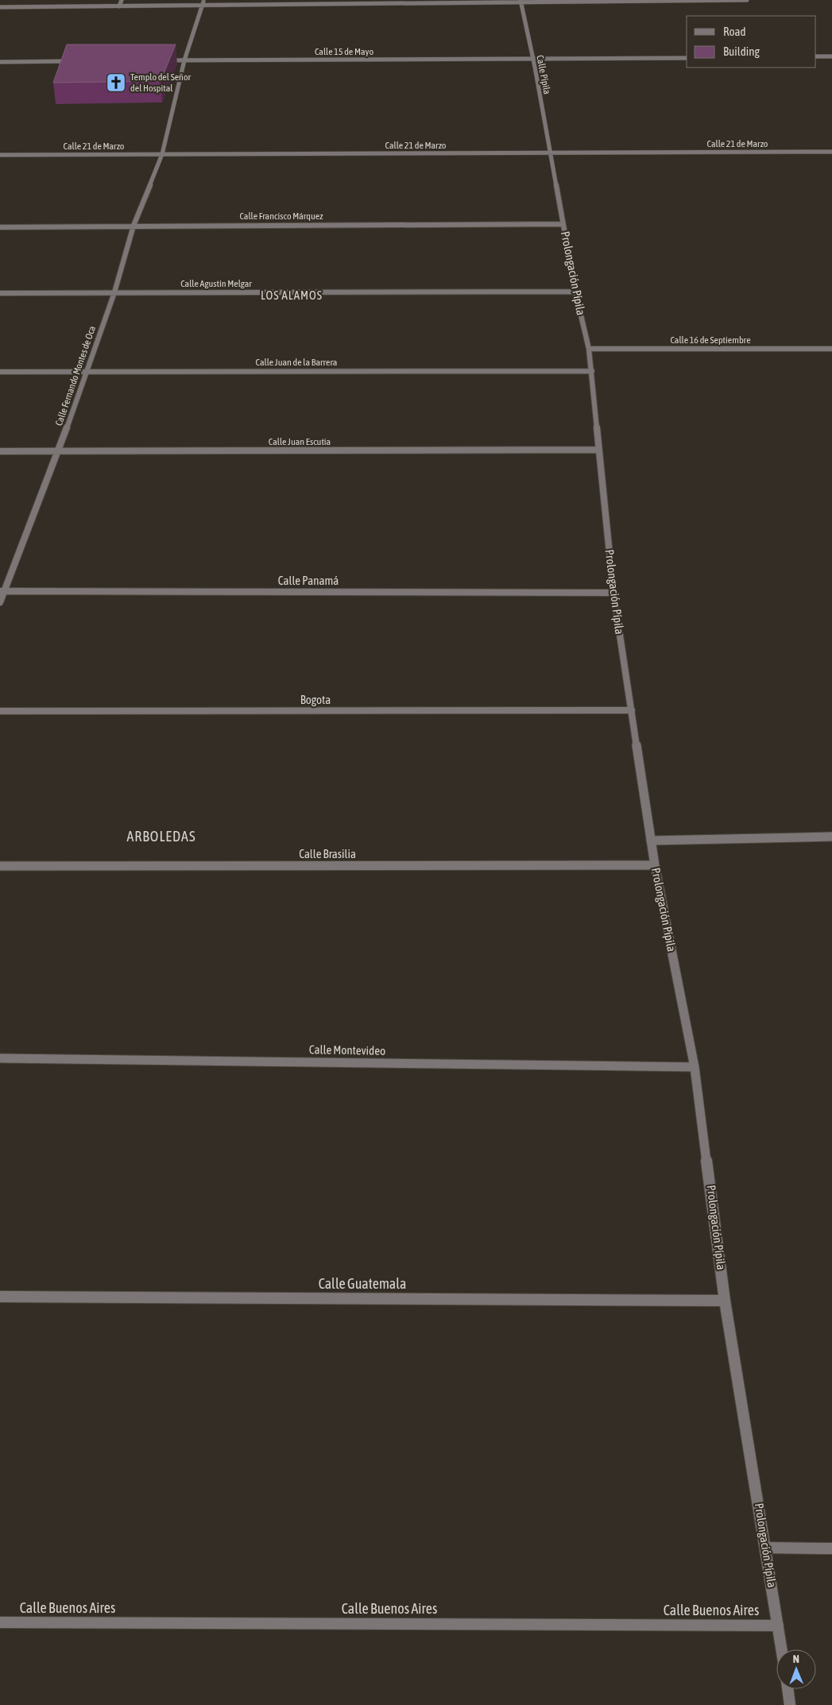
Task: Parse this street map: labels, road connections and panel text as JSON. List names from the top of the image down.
{
  "streets": {
    "street": [
      "Calle 15 de Mayo",
      "Calle Pípila",
      "Calle 21 de Marzo",
      "Calle Francisco Márquez",
      "Prolongación Pípila",
      "Calle Agustín Melgar",
      "Calle 16 de Septiembre",
      "Calle Juan de la Barrera",
      "Calle Fernando Montes de Oca",
      "Calle Juan Escutia",
      "Calle Panamá",
      "Bogota",
      "Calle Brasilia",
      "Calle Montevideo",
      "Calle Guatemala",
      "Calle Buenos Aires"
    ]
  },
  "crossings": [
    ["Calle 15 de Mayo", "Calle Pípila"],
    ["Calle 15 de Mayo", "Calle Fernando Montes de Oca"],
    ["Calle Pípila", "Calle 21 de Marzo"],
    ["Calle Pípila", "Prolongación Pípila"],
    ["Calle 21 de Marzo", "Prolongación Pípila"],
    ["Calle 21 de Marzo", "Calle Fernando Montes de Oca"],
    ["Calle Francisco Márquez", "Prolongación Pípila"],
    ["Calle Francisco Márquez", "Calle Fernando Montes de Oca"],
    ["Prolongación Pípila", "Calle Agustín Melgar"],
    ["Prolongación Pípila", "Calle 16 de Septiembre"],
    ["Prolongación Pípila", "Calle Juan de la Barrera"],
    ["Prolongación Pípila", "Calle Juan Escutia"],
    ["Prolongación Pípila", "Calle Panamá"],
    ["Prolongación Pípila", "Bogota"],
    ["Prolongación Pípila", "Calle Brasilia"],
    ["Prolongación Pípila", "Calle Montevideo"],
    ["Prolongación Pípila", "Calle Guatemala"],
    ["Prolongación Pípila", "Calle Buenos Aires"],
    ["Calle Agustín Melgar", "Calle Fernando Montes de Oca"],
    ["Calle Juan de la Barrera", "Calle Fernando Montes de Oca"],
    ["Calle Fernando Montes de Oca", "Calle Juan Escutia"],
    ["Calle Fernando Montes de Oca", "Calle Panamá"]
  ],
  "districts": ["LOS ALAMOS", "ARBOLEDAS"],
  "places": {
    "church": ["Templo del Señor del Hospital"]
  },
  "legend": ["Road", "Building"],
  "north": "top"
}
